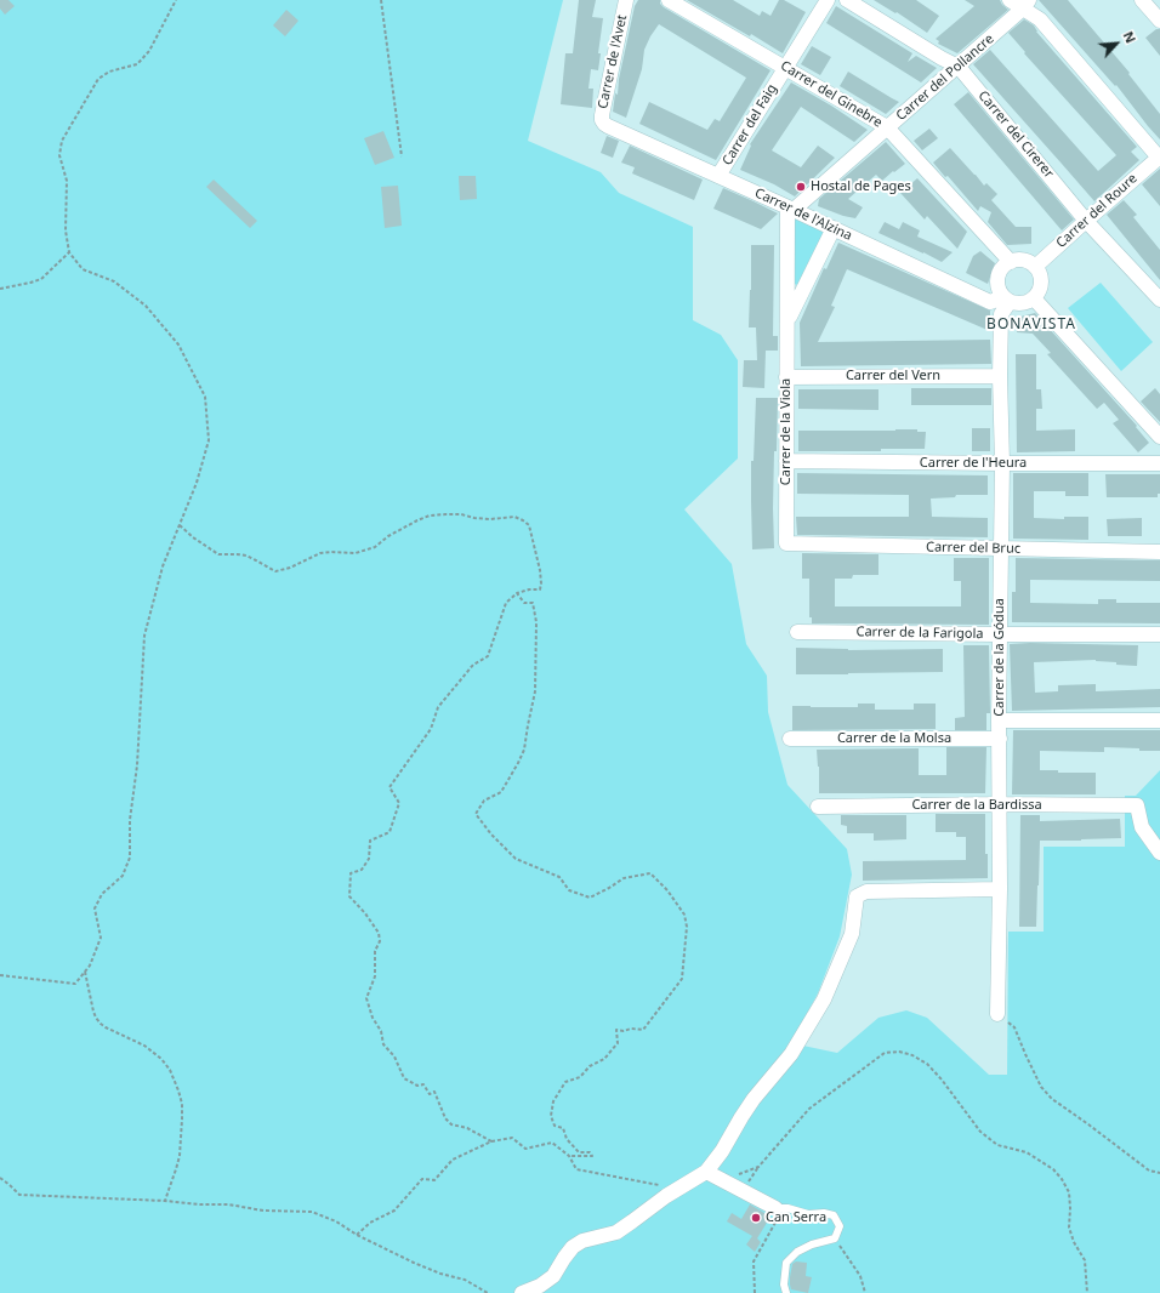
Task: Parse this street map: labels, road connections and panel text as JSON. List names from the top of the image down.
{
  "streets": {
    "street": [
      "Carrer de l'Avet",
      "Carrer del Pollancre",
      "Carrer del Ginebre",
      "Carrer del Faig",
      "Carrer del Cirerer",
      "Carrer del Roure",
      "Carrer de l'Alzina",
      "Carrer del Vern",
      "Carrer de la Viola",
      "Carrer de l'Heura",
      "Carrer del Bruc",
      "Carrer de la Farigola",
      "Carrer de la Gódua",
      "Carrer de la Molsa",
      "Carrer de la Bardissa"
    ]
  },
  "crossings": [
    ["Carrer de l'Avet", "Carrer de l'Alzina"],
    ["Carrer del Pollancre", "Carrer del Ginebre"],
    ["Carrer del Pollancre", "Carrer del Cirerer"],
    ["Carrer del Pollancre", "Carrer de l'Alzina"],
    ["Carrer del Pollancre", "Carrer de la Viola"],
    ["Carrer del Ginebre", "Carrer del Faig"],
    ["Carrer del Ginebre", "Carrer del Roure"],
    ["Carrer del Ginebre", "Carrer de l'Alzina"],
    ["Carrer del Ginebre", "Carrer de la Gódua"],
    ["Carrer del Faig", "Carrer de l'Alzina"],
    ["Carrer del Cirerer", "Carrer del Roure"],
    ["Carrer del Roure", "Carrer de l'Alzina"],
    ["Carrer del Roure", "Carrer de la Gódua"],
    ["Carrer de l'Alzina", "Carrer de la Viola"],
    ["Carrer de l'Alzina", "Carrer de la Gódua"],
    ["Carrer del Vern", "Carrer de la Viola"],
    ["Carrer del Vern", "Carrer de la Gódua"],
    ["Carrer de la Viola", "Carrer de l'Heura"],
    ["Carrer de la Viola", "Carrer del Bruc"],
    ["Carrer de l'Heura", "Carrer de la Gódua"],
    ["Carrer del Bruc", "Carrer de la Gódua"],
    ["Carrer de la Farigola", "Carrer de la Gódua"],
    ["Carrer de la Gódua", "Carrer de la Molsa"],
    ["Carrer de la Gódua", "Carrer de la Bardissa"]
  ],
  "districts": ["BONAVISTA"],
  "places": ["Hostal de Pages", "Can Serra"],
  "north": "top right"
}
